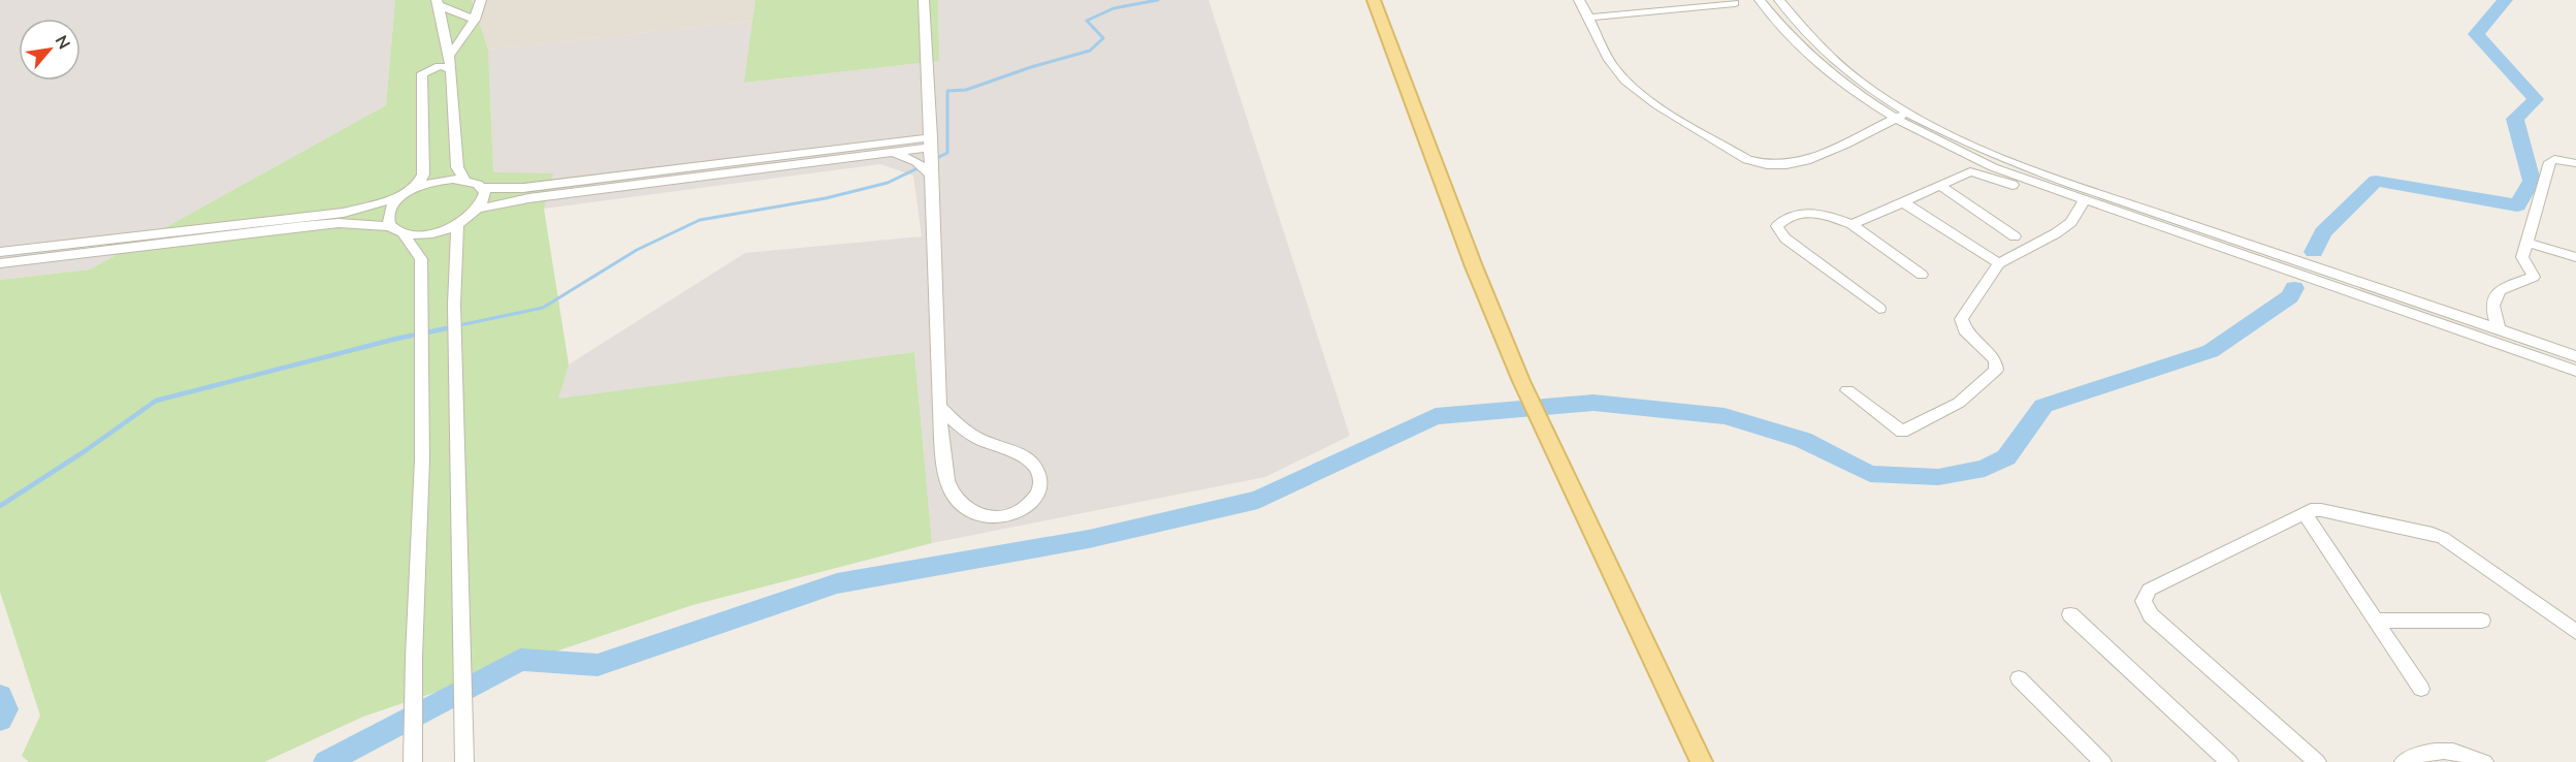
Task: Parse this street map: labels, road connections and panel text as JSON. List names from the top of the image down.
{
  "north": "top right"
}
